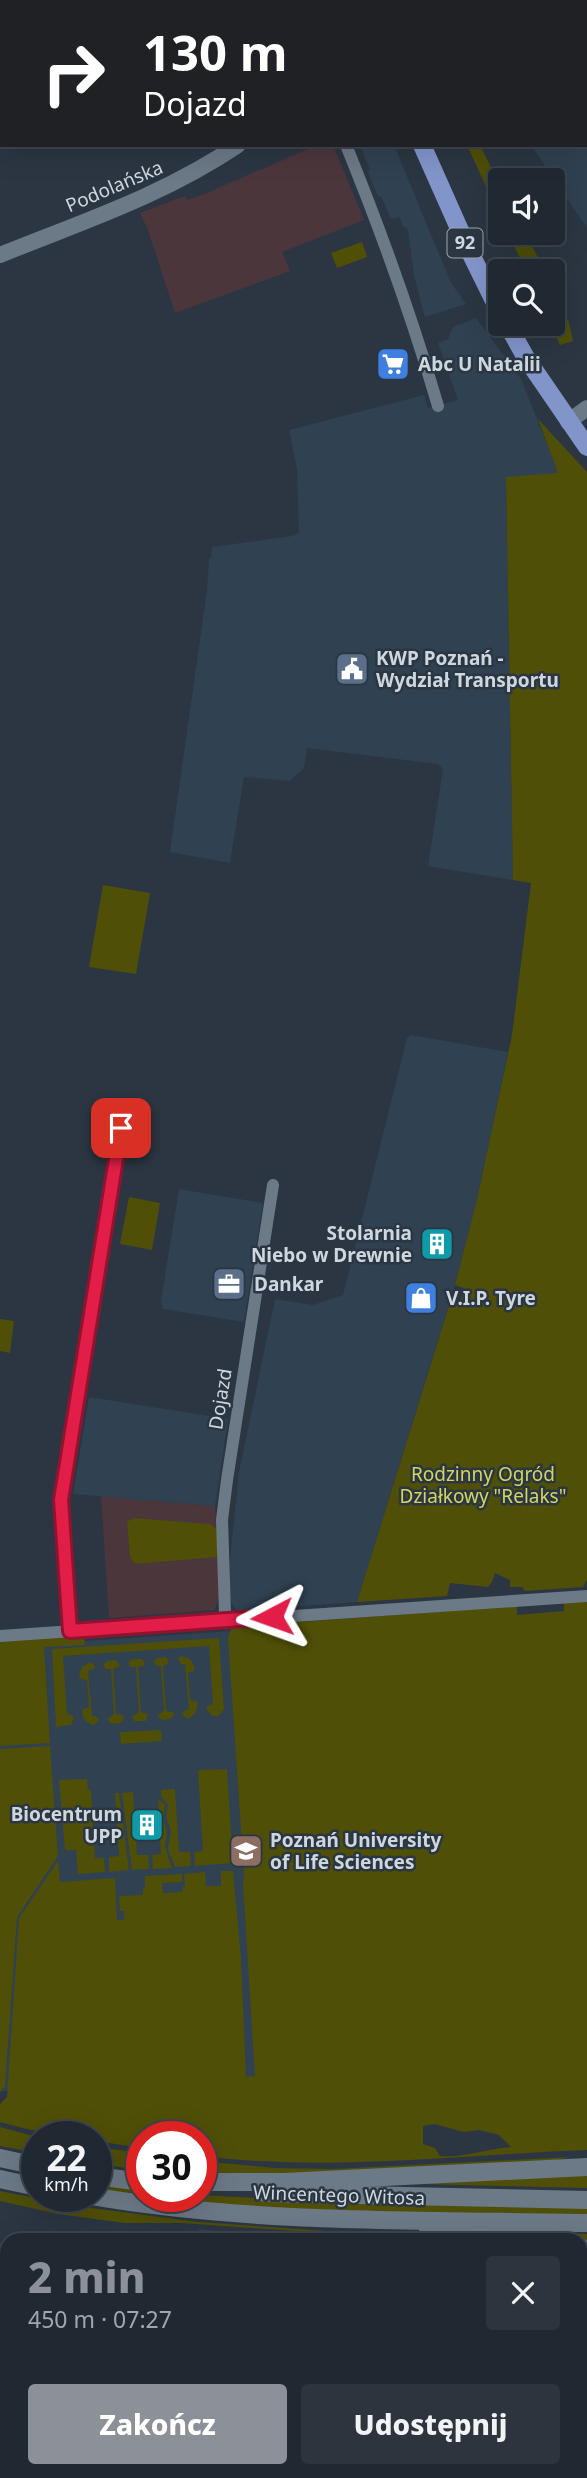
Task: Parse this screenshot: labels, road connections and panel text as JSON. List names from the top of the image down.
{
  "streets": {
    "main road": ["92", "Wincentego Witosa"],
    "street": ["Podolańska", "Dojazd"]
  },
  "parks": ["Rodzinny Ogród Działkowy \"Relaks\""],
  "places": {
    "supermarket": ["Abc U Natalii"],
    "public building": ["KWP Poznań - Wydział Transportu"],
    "building": ["Stolarnia Niebo w Drewnie", "Biocentrum UPP"],
    "office": ["Dankar"],
    "shop": ["V.I.P. Tyre"],
    "school or university": ["Poznań University of Life Sciences"]
  },
  "page": {
    "turn": ["130 m", "Dojazd"],
    "speed": "22 km/h",
    "limit": "30",
    "heading": ["2 min", "450 m · 07:27"],
    "buttons": ["Zakończ", "Udostępnij"]
  }
}
